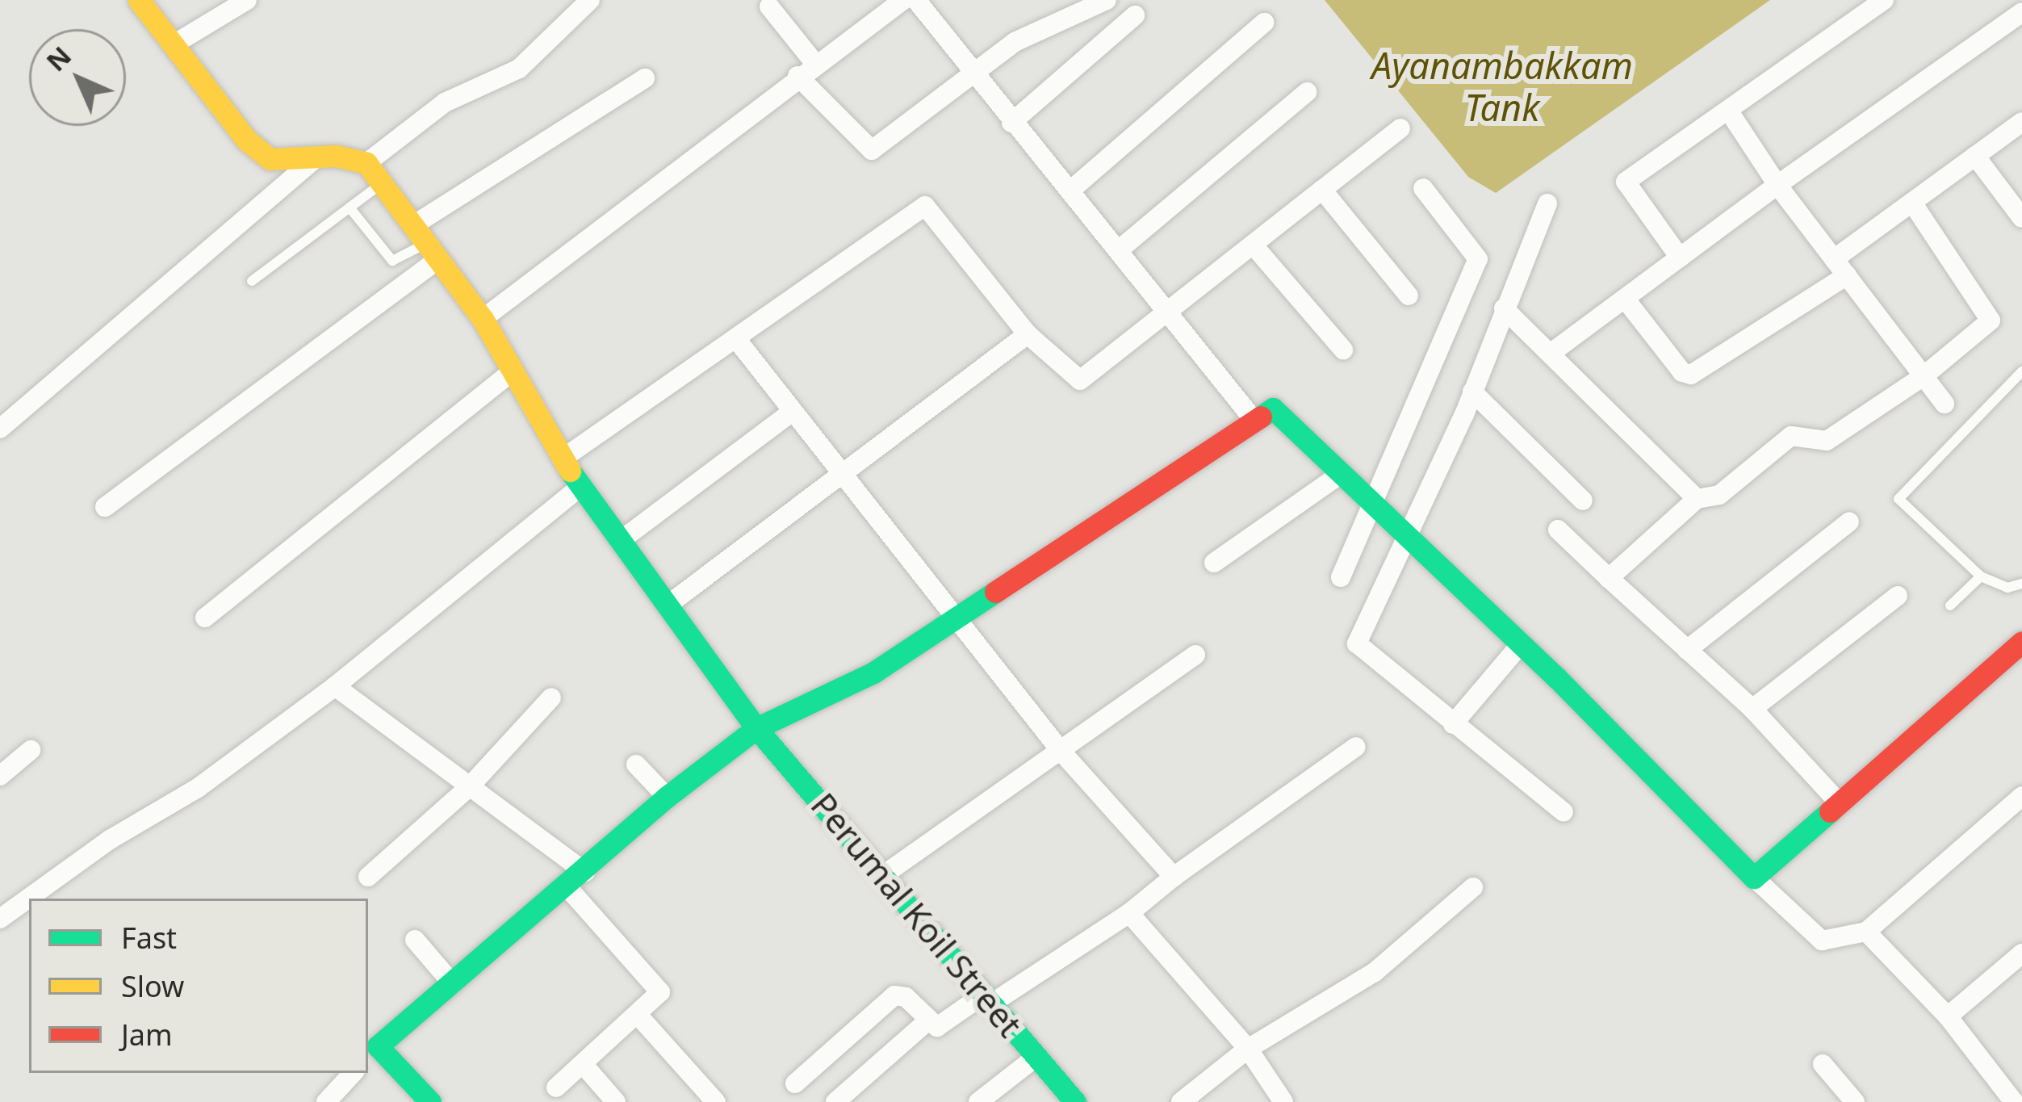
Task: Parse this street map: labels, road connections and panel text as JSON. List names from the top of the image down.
{
  "streets": {
    "street": ["Perumal Koil Street"]
  },
  "water": ["Ayanambakkam Tank"],
  "legend": ["Fast", "Slow", "Jam"],
  "north": "top left"
}
